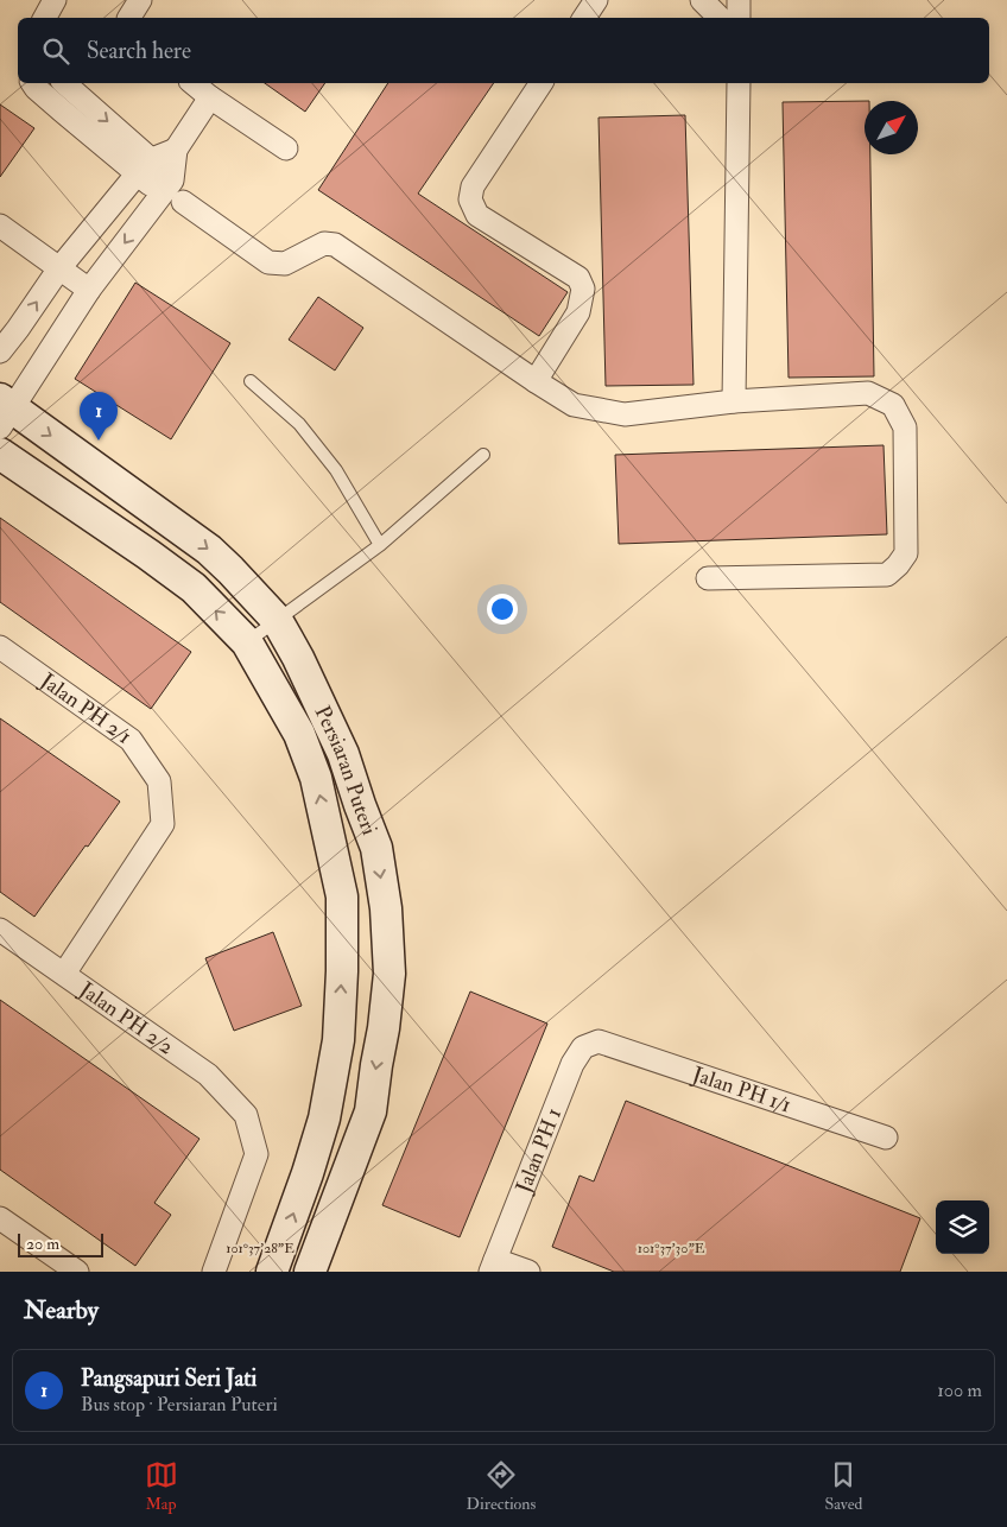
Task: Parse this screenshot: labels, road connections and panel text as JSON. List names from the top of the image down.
{
  "streets": {
    "main road": ["Persiaran Puteri"],
    "street": [
      "Jalan PH 2/1",
      "Jalan PH 2/2",
      "Jalan PH 1/1",
      "Jalan PH 1"
    ]
  },
  "crossings": [
    ["Jalan PH 2/1", "Jalan PH 2/2"],
    ["Jalan PH 1/1", "Jalan PH 1"]
  ],
  "scale_bar": "20 m",
  "north": "top right",
  "page": {
    "search": "Search here",
    "pins": "1",
    "scale": "20 m",
    "heading": "Nearby",
    "list": [
      {
        "mark": "1",
        "name": "Pangsapuri Seri Jati",
        "note": "Bus stop · Persiaran Puteri",
        "value": "100 m"
      }
    ],
    "nav": ["Map", "Directions", "Saved"]
  },
  "coordinates": ["101°37'28\"E", "101°37'30\"E"]
}
